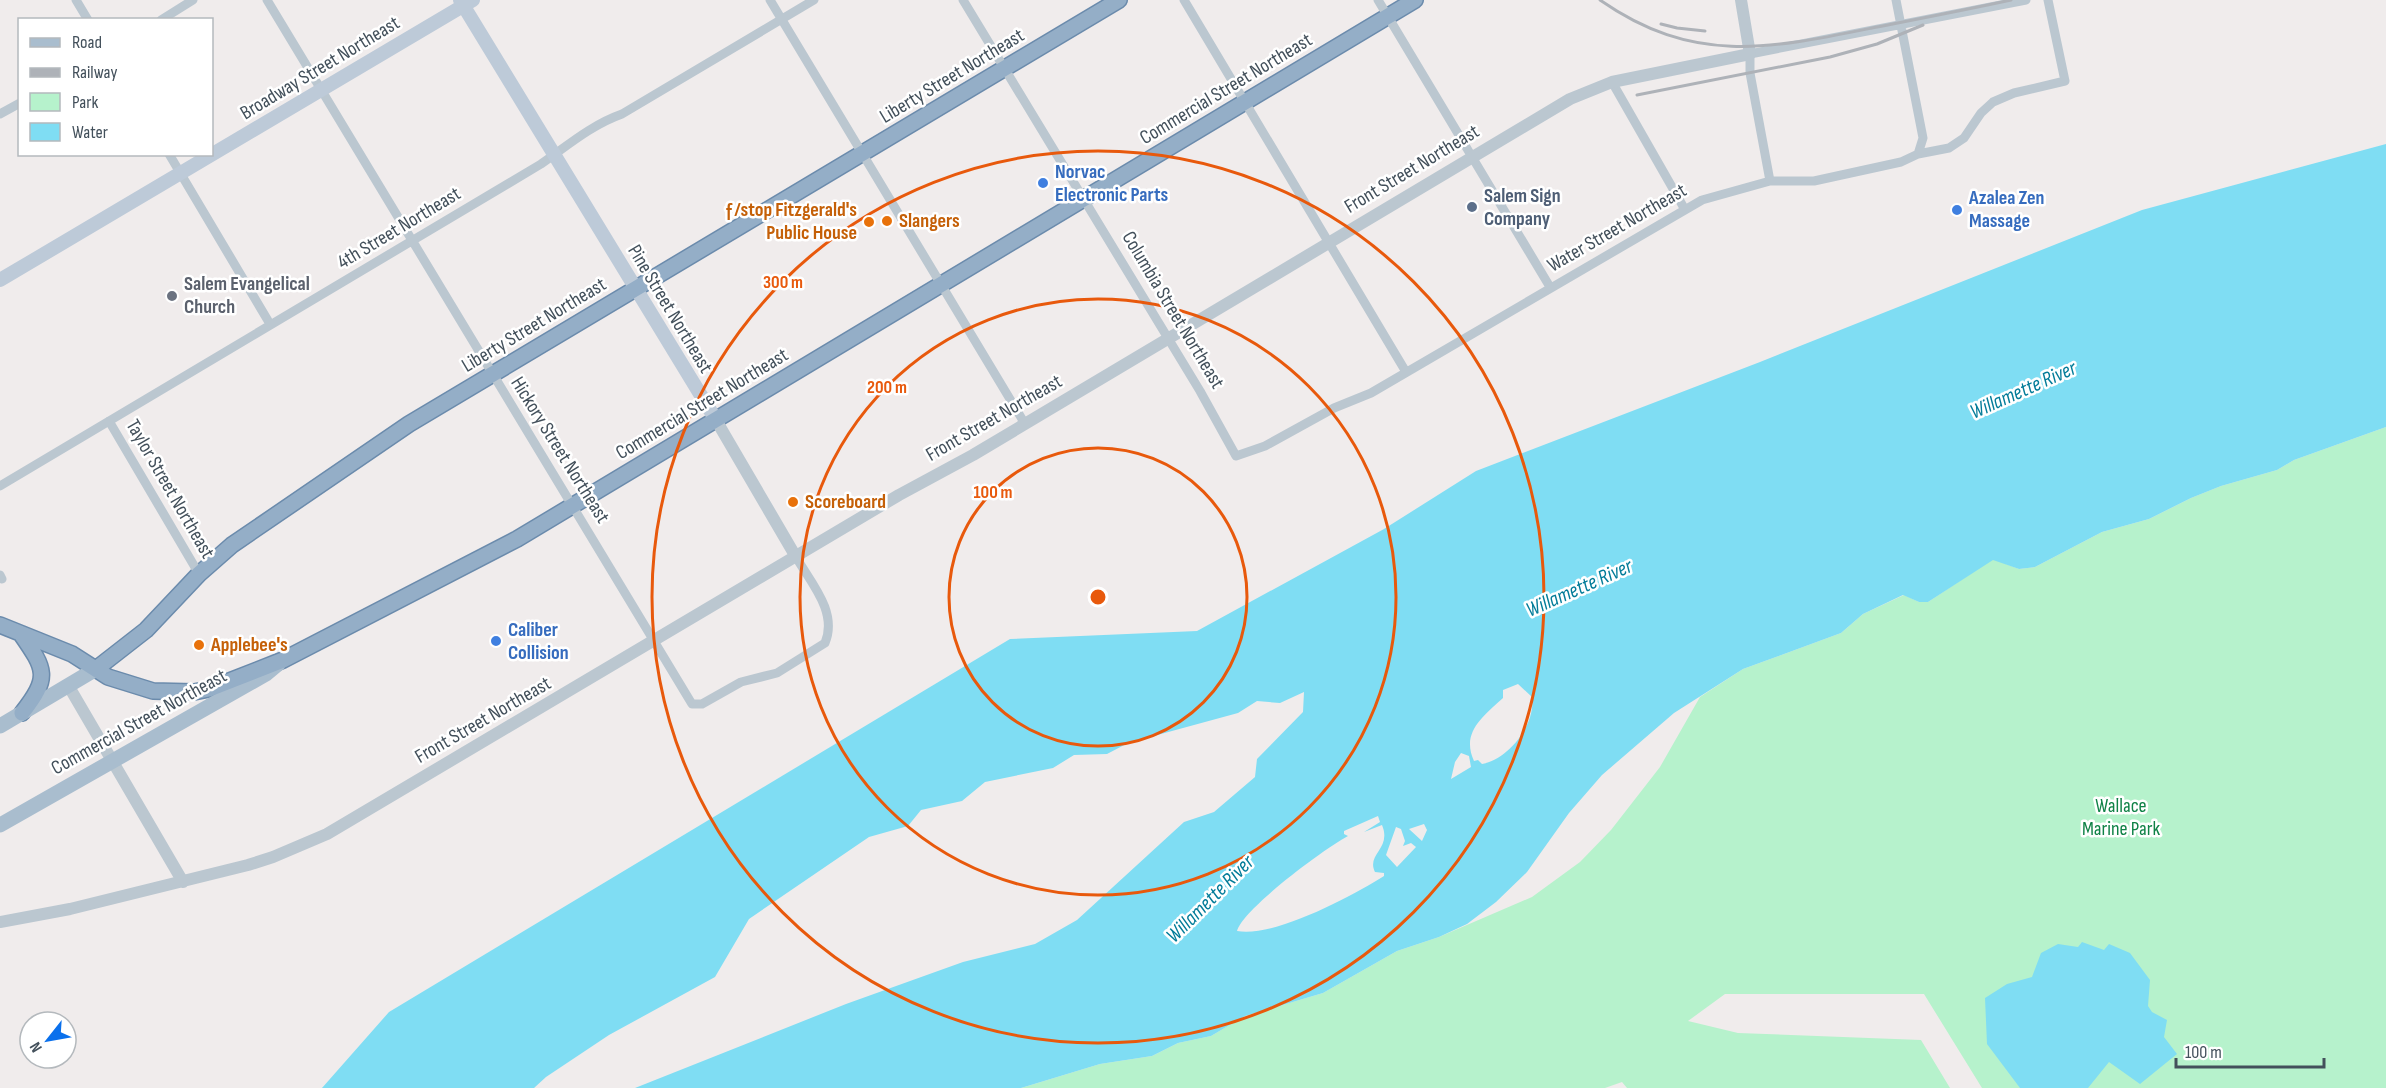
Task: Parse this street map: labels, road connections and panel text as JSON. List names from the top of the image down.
{
  "streets": {
    "highway": ["Liberty Street Northeast", "Commercial Street Northeast"],
    "main road": ["Broadway Street Northeast", "Pine Street Northeast"],
    "street": [
      "Front Street Northeast",
      "4th Street Northeast",
      "Water Street Northeast",
      "Columbia Street Northeast",
      "Hickory Street Northeast",
      "Taylor Street Northeast"
    ]
  },
  "crossings": [
    ["Broadway Street Northeast", "Pine Street Northeast"],
    ["Broadway Street Northeast", "Hickory Street Northeast"],
    ["Liberty Street Northeast", "Pine Street Northeast"],
    ["Liberty Street Northeast", "Columbia Street Northeast"],
    ["Liberty Street Northeast", "Hickory Street Northeast"],
    ["Liberty Street Northeast", "Taylor Street Northeast"],
    ["Commercial Street Northeast", "Pine Street Northeast"],
    ["Commercial Street Northeast", "Columbia Street Northeast"],
    ["Commercial Street Northeast", "Hickory Street Northeast"],
    ["Front Street Northeast", "Pine Street Northeast"],
    ["Front Street Northeast", "Columbia Street Northeast"],
    ["Front Street Northeast", "Hickory Street Northeast"],
    ["4th Street Northeast", "Pine Street Northeast"],
    ["4th Street Northeast", "Hickory Street Northeast"],
    ["4th Street Northeast", "Taylor Street Northeast"],
    ["Water Street Northeast", "Columbia Street Northeast"],
    ["Pine Street Northeast", "Hickory Street Northeast"]
  ],
  "water": ["Willamette River"],
  "parks": ["Wallace Marine Park"],
  "places": [
    "Norvac Electronic Parts",
    "Salem Sign Company",
    "Azalea Zen Massage",
    "Slangers",
    "ƒ/stop Fitzgerald's Public House",
    "Salem Evangelical Church",
    "Scoreboard",
    "Caliber Collision",
    "Applebee's"
  ],
  "legend": [
    "Road",
    "Railway",
    "Park",
    "Water"
  ],
  "scale_bar": "100 m",
  "north": "bottom left",
  "rings": ["300 m", "200 m", "100 m"]
}
